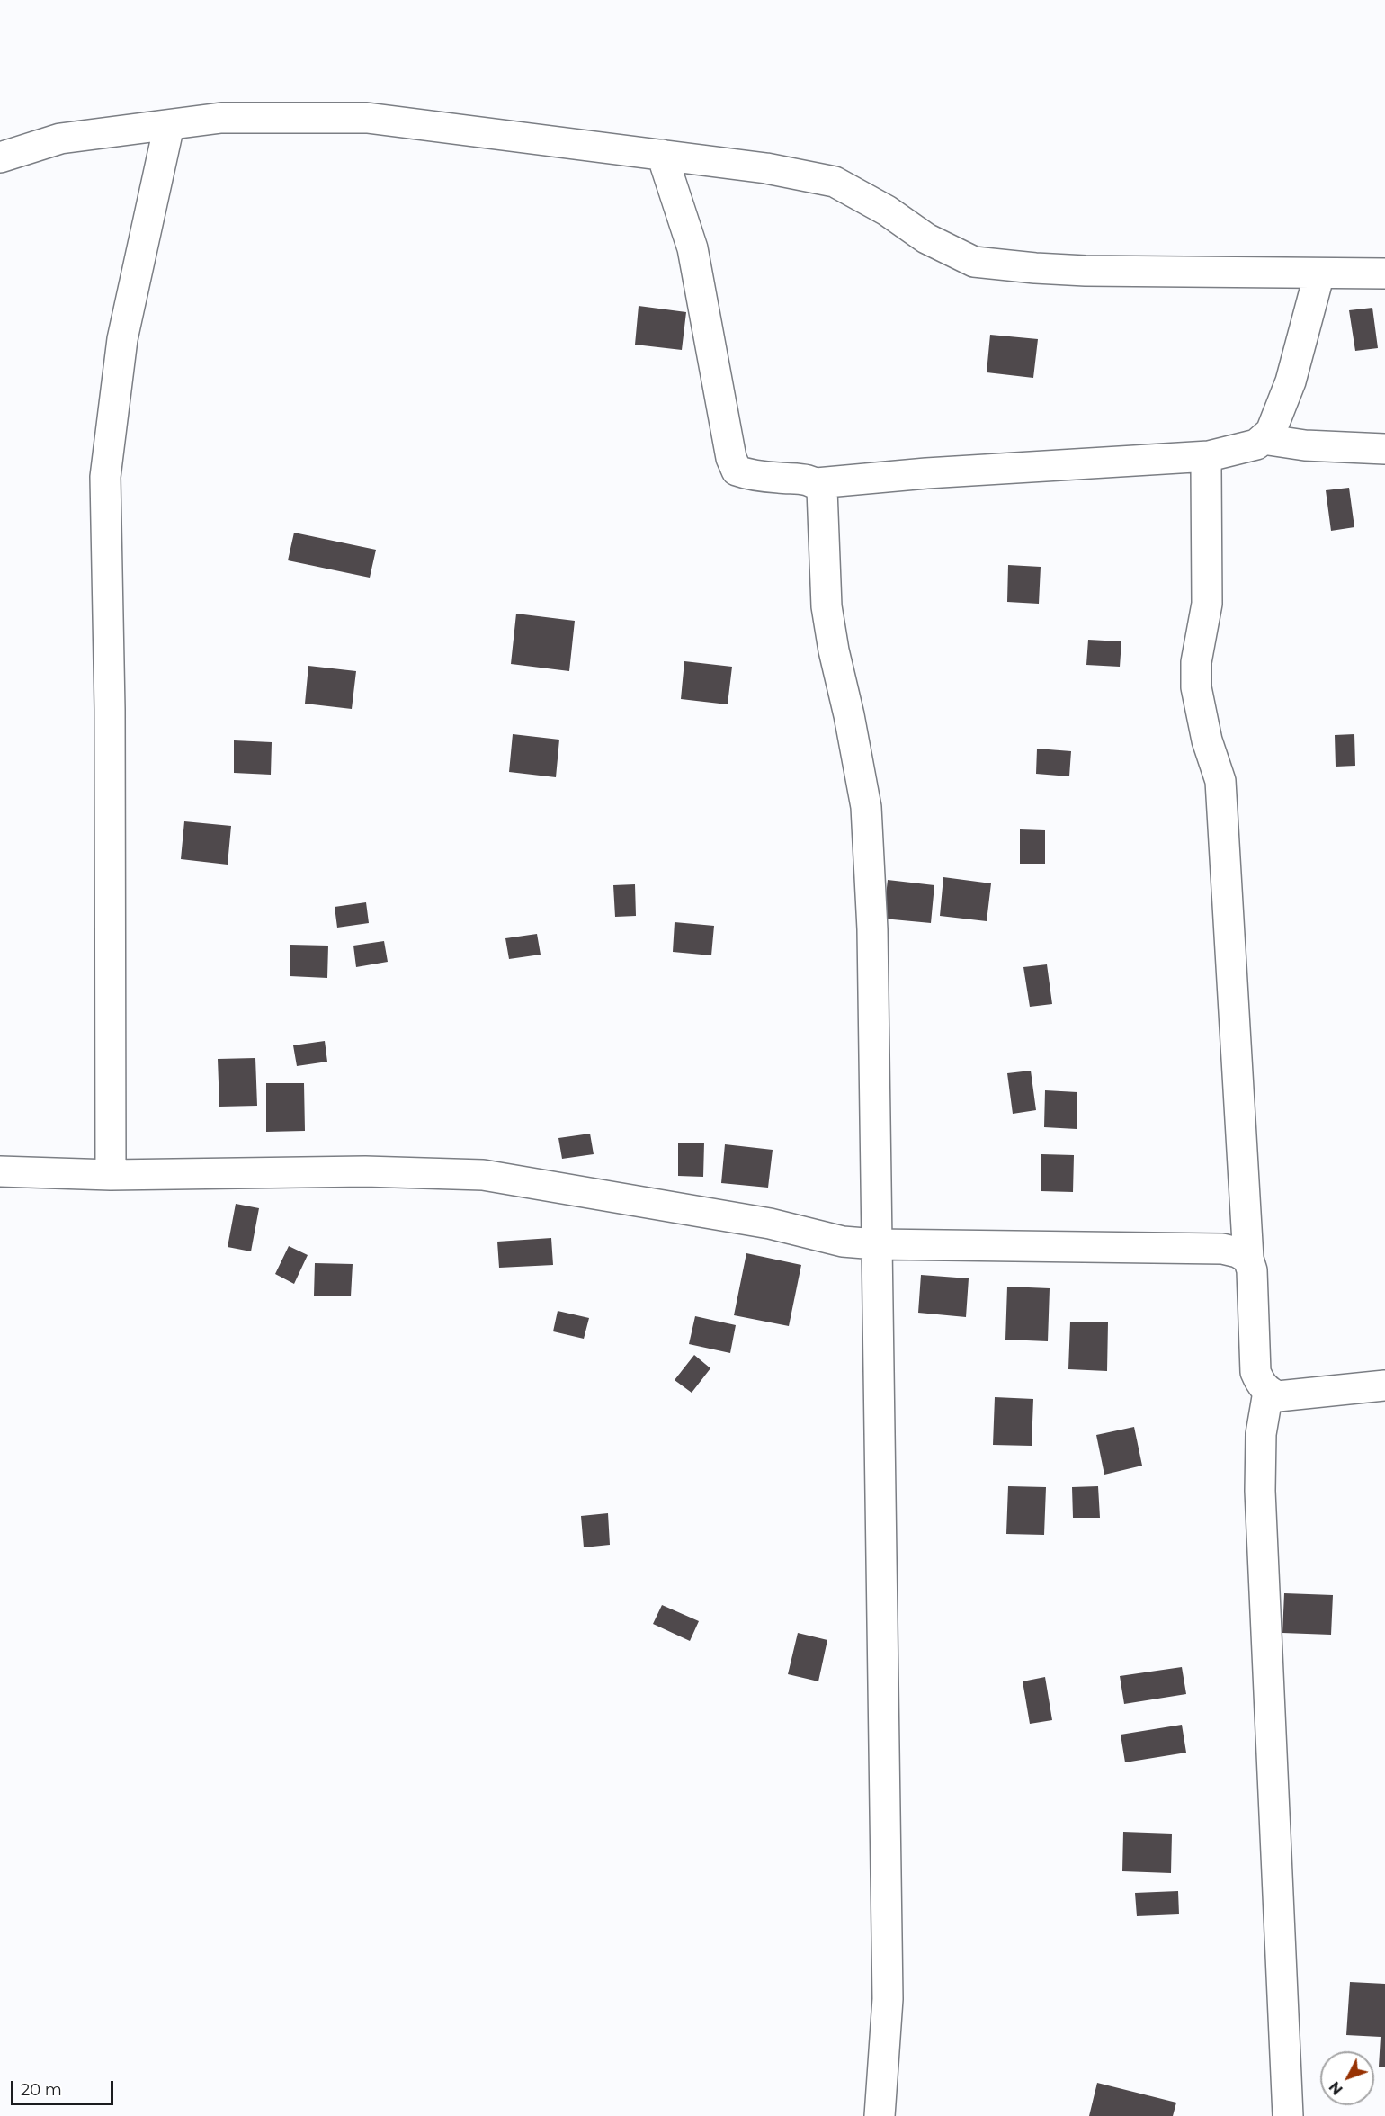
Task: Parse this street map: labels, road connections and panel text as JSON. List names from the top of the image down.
{
  "scale_bar": "20 m",
  "north": "bottom left"
}
